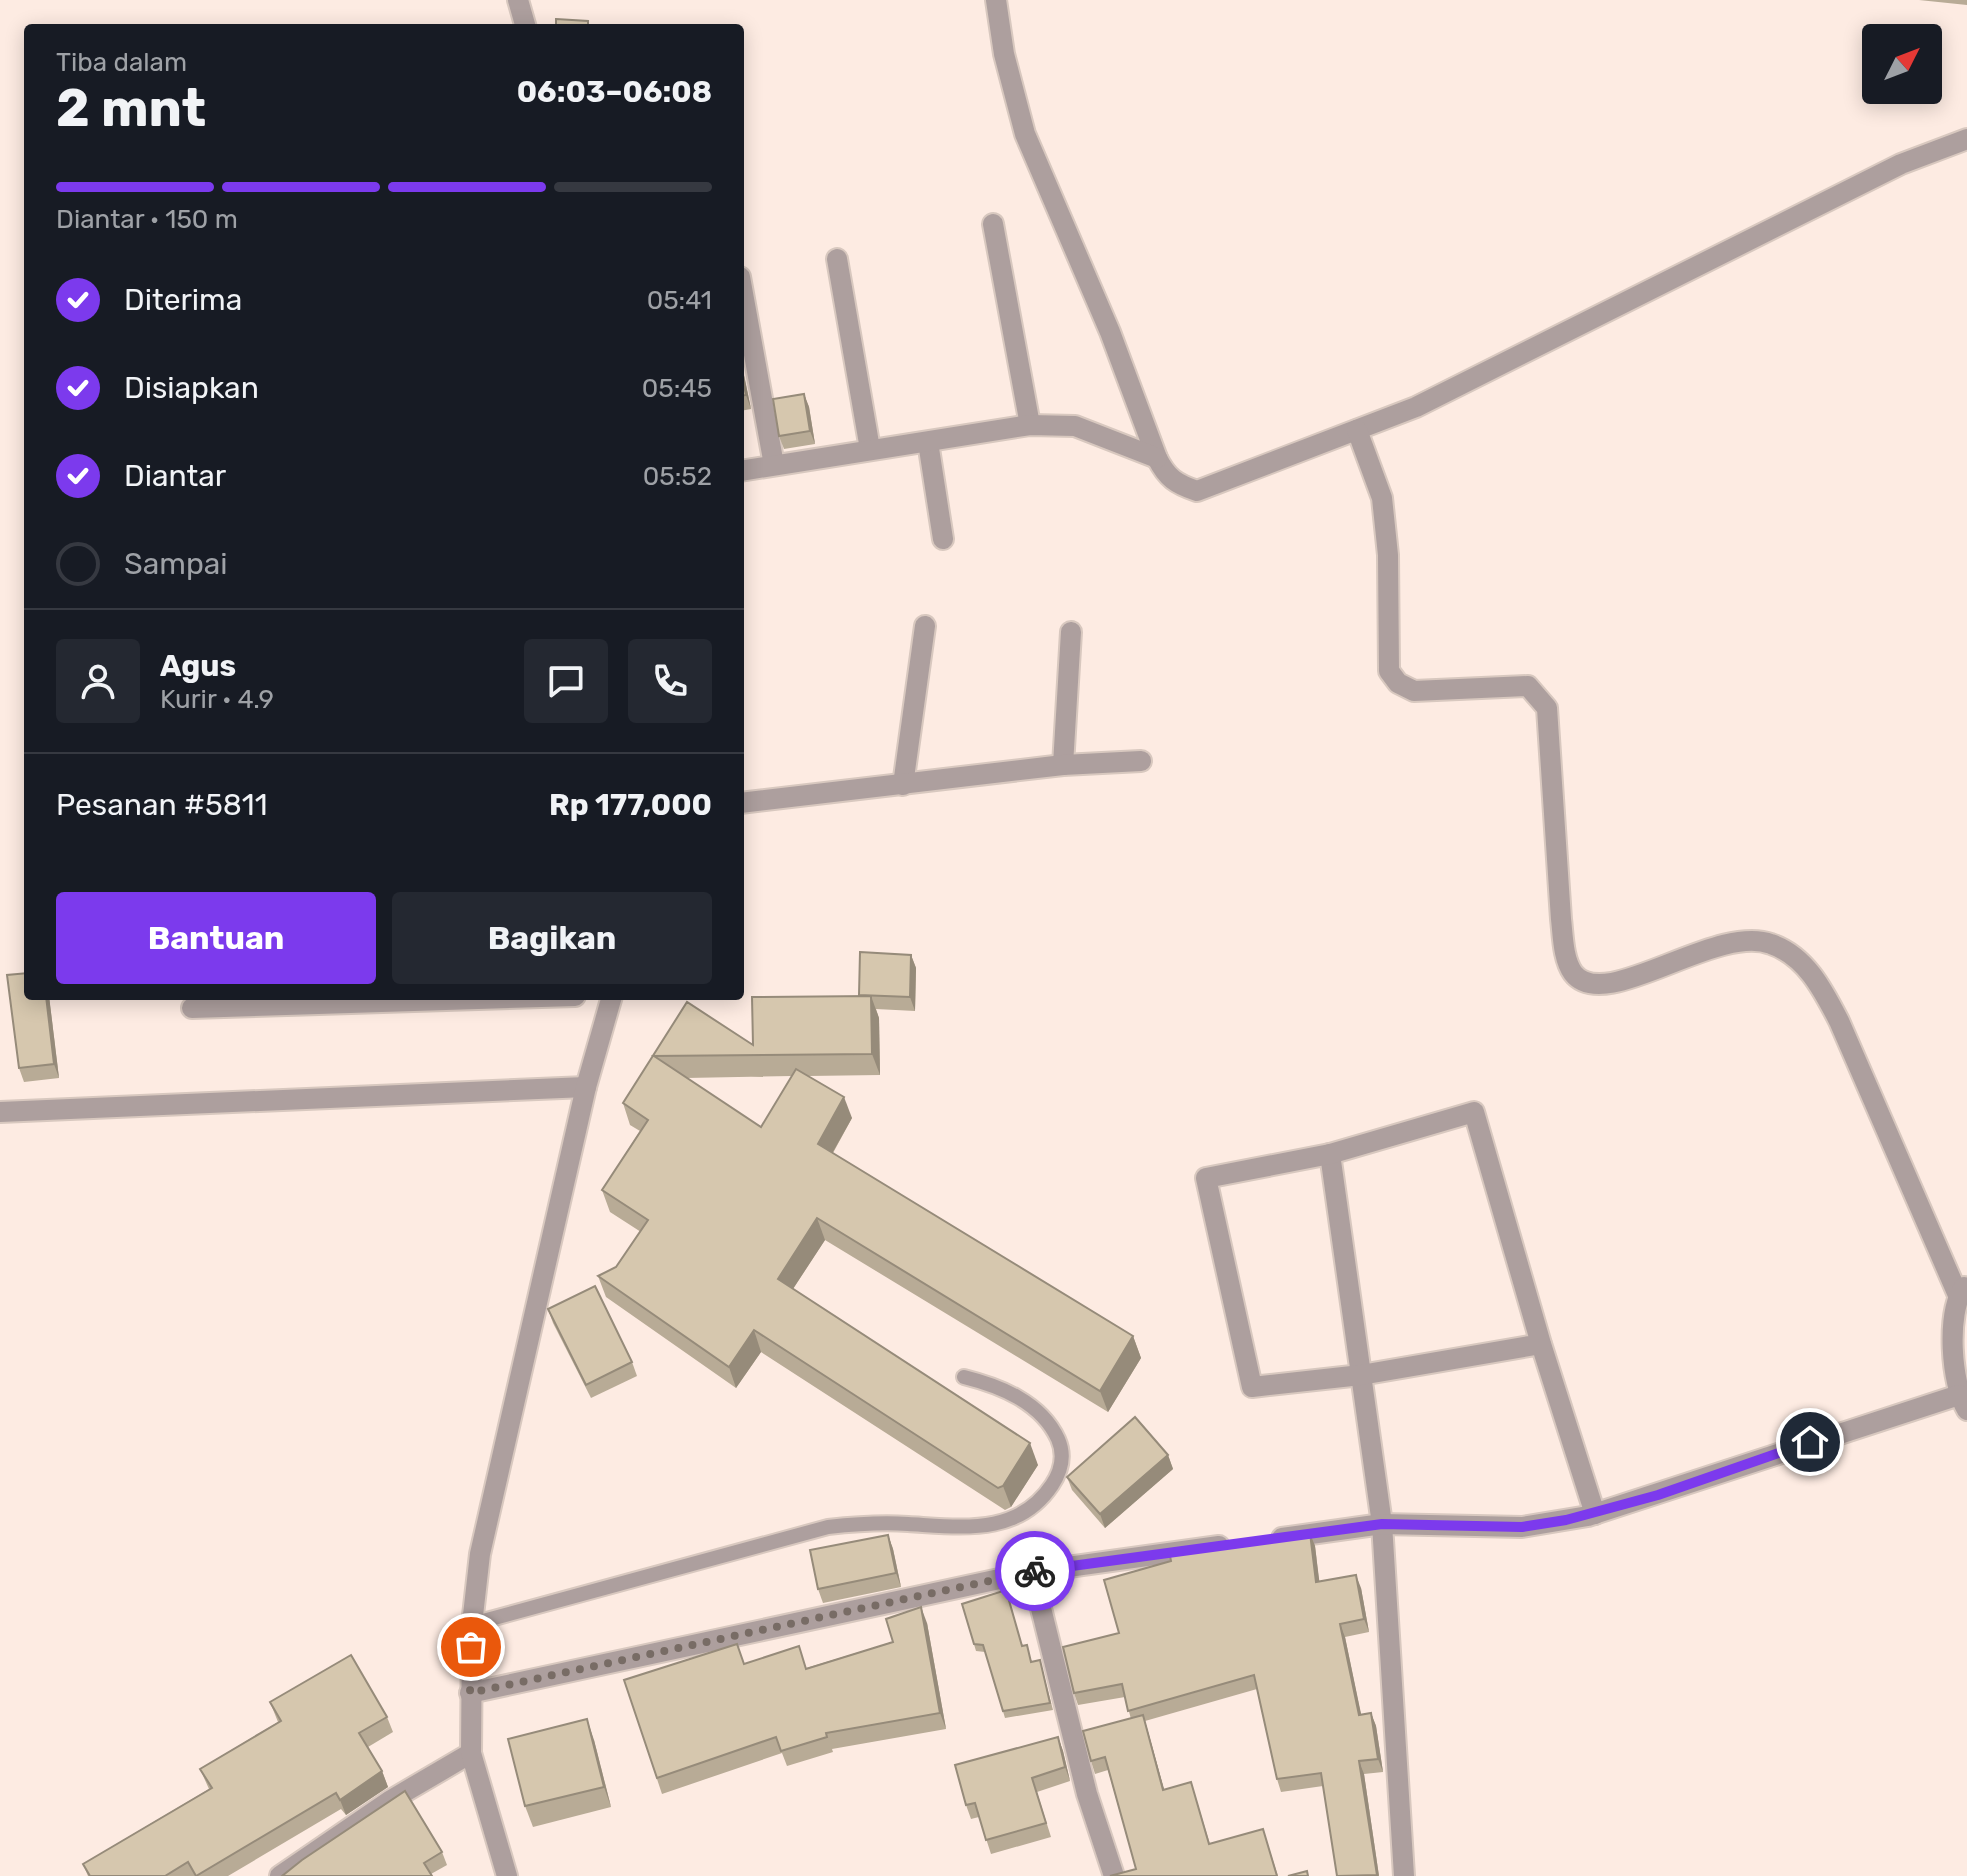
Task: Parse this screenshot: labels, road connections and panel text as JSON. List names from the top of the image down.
{
  "north": "top right",
  "page": {
    "heading": ["2 mnt", "Tiba dalam", "06:03–06:08"],
    "panel": [
      "Agus",
      "Kurir · 4.9",
      "Pesanan #5811",
      "Rp 177,000"
    ],
    "bar": "Diantar · 150 m",
    "list": [
      ["Diterima", "05:41"],
      ["Disiapkan", "05:45"],
      ["Diantar", "05:52"],
      "Sampai"
    ],
    "buttons": ["Bantuan", "Bagikan"]
  }
}
